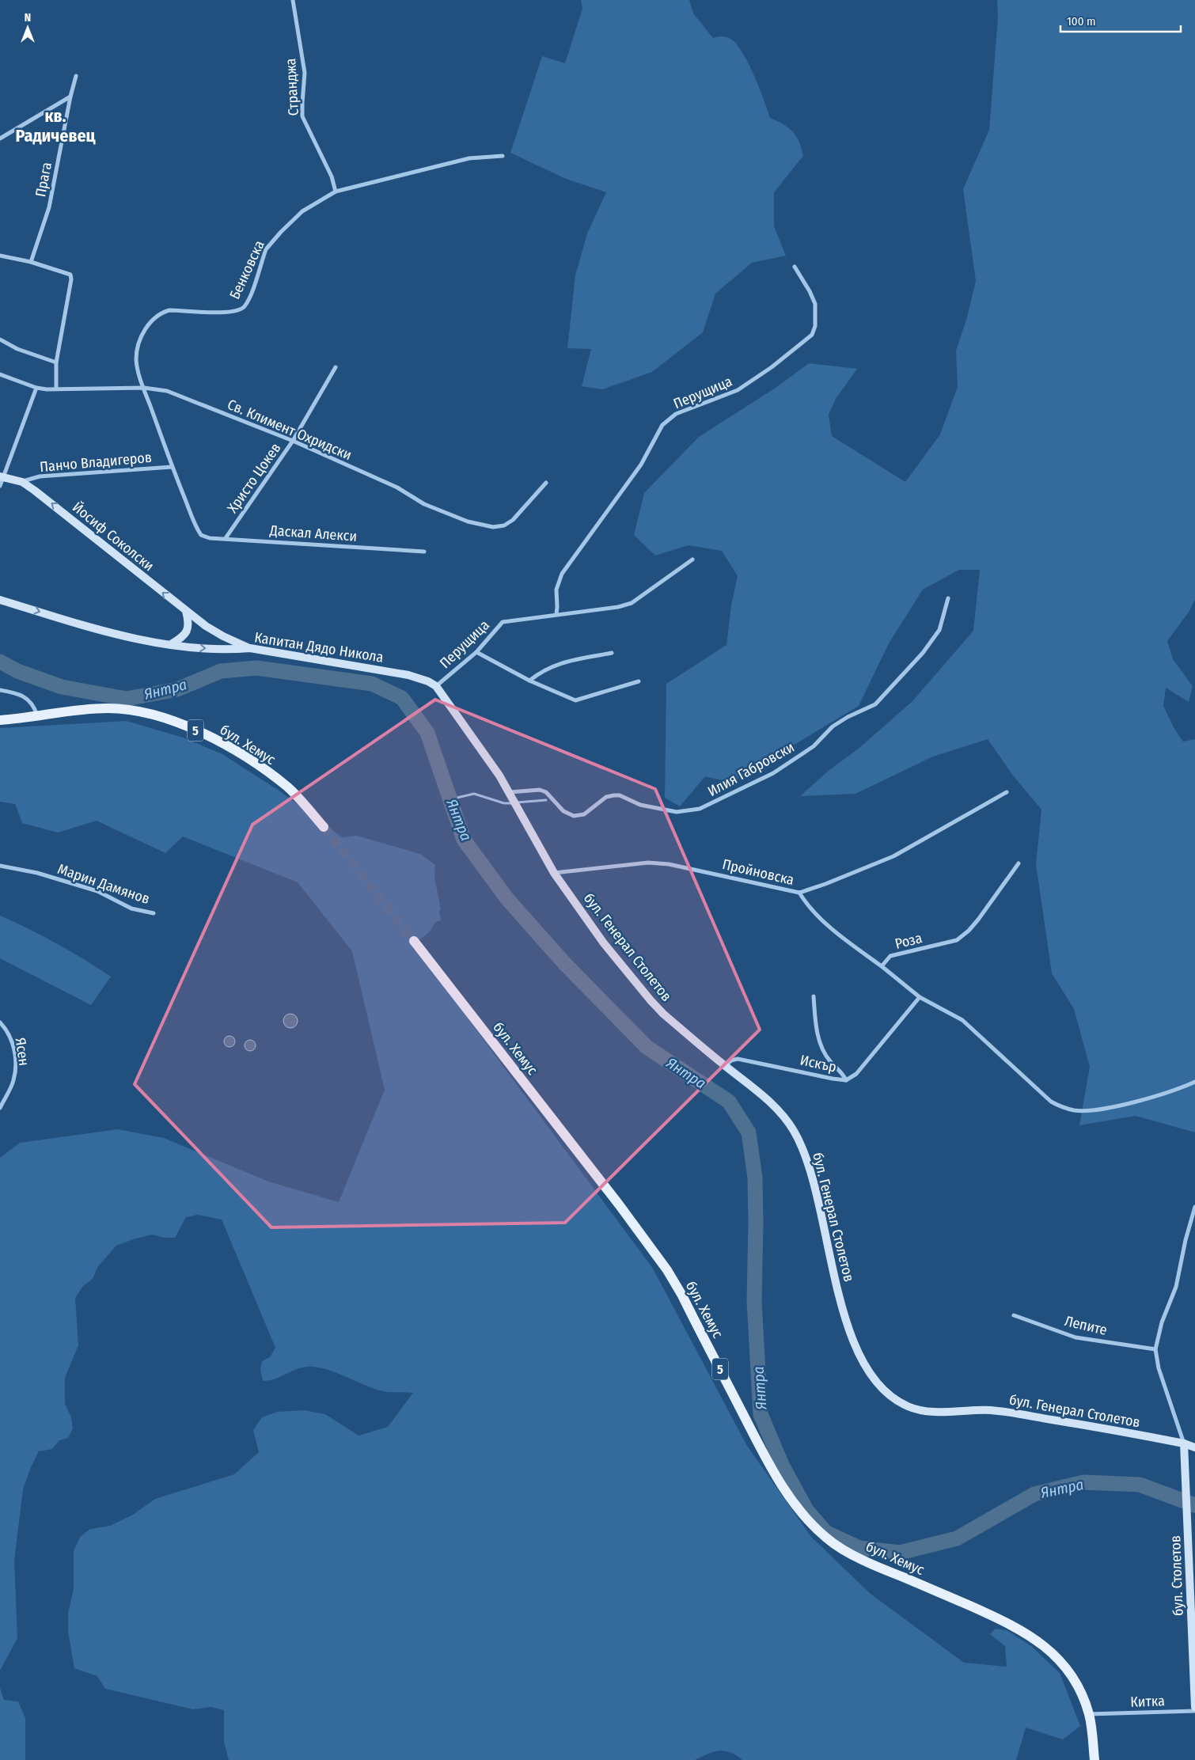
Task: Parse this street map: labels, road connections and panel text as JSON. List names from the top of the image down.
{
  "streets": {
    "main road": ["5", "бул. Хемус"],
    "street": [
      "Странджа",
      "Прага",
      "Бенковска",
      "Перущица",
      "Св. Климент Охридски",
      "Панчо Владигеров",
      "Христо Цокев",
      "Даскал Алекси",
      "Йосиф Соколски",
      "Капитан Дядо Никола",
      "Илия Габровски",
      "Пройновска",
      "Марин Дамянов",
      "Роза",
      "бул. Генерал Столетов",
      "Ясен",
      "Искър",
      "Лепите",
      "бул. Столетов",
      "Китка"
    ]
  },
  "crossings": [
    ["Странджа", "Бенковска"],
    ["Бенковска", "Св. Климент Охридски"],
    ["Бенковска", "Панчо Владигеров"],
    ["Бенковска", "Даскал Алекси"],
    ["Перущица", "Капитан Дядо Никола"],
    ["Св. Климент Охридски", "Христо Цокев"],
    ["Панчо Владигеров", "Йосиф Соколски"],
    ["Христо Цокев", "Даскал Алекси"],
    ["Йосиф Соколски", "Капитан Дядо Никола"],
    ["Капитан Дядо Никола", "Илия Габровски"],
    ["Капитан Дядо Никола", "бул. Генерал Столетов"],
    ["бул. Хемус", "Китка"],
    ["Илия Габровски", "бул. Генерал Столетов"],
    ["Пройновска", "бул. Генерал Столетов"],
    ["бул. Генерал Столетов", "Искър"],
    ["бул. Генерал Столетов", "бул. Столетов"]
  ],
  "one_way": ["Йосиф Соколски", "Капитан Дядо Никола"],
  "districts": ["кв. Радичевец"],
  "water": ["Янтра"],
  "scale_bar": "100 m",
  "north": "top"
}
